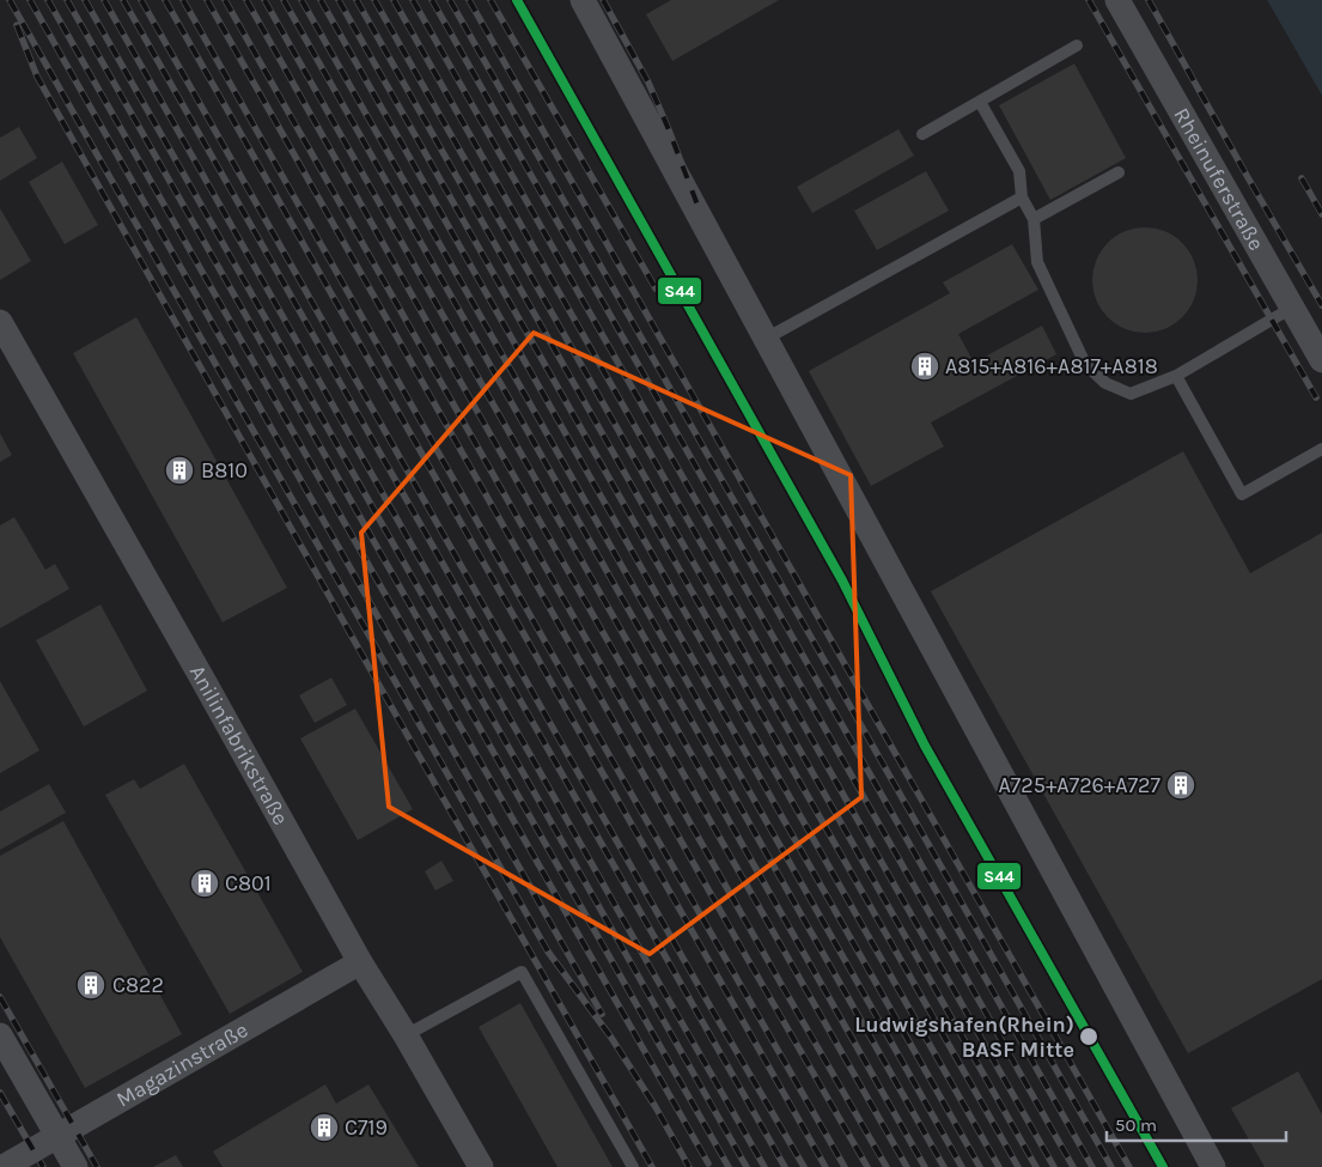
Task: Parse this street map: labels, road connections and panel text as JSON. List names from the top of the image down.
{
  "streets": {
    "street": ["Rheinuferstraße", "Anilinfabrikstraße", "Magazinstraße"]
  },
  "crossings": [
    ["Anilinfabrikstraße", "Magazinstraße"]
  ],
  "places": {
    "building": [
      "A815+A816+A817+A818",
      "B810",
      "A725+A726+A727",
      "C801",
      "C822",
      "C719"
    ],
    "other": ["Ludwigshafen(Rhein) BASF Mitte"]
  },
  "lines": ["transit line S44"],
  "scale_bar": "50 m"
}
